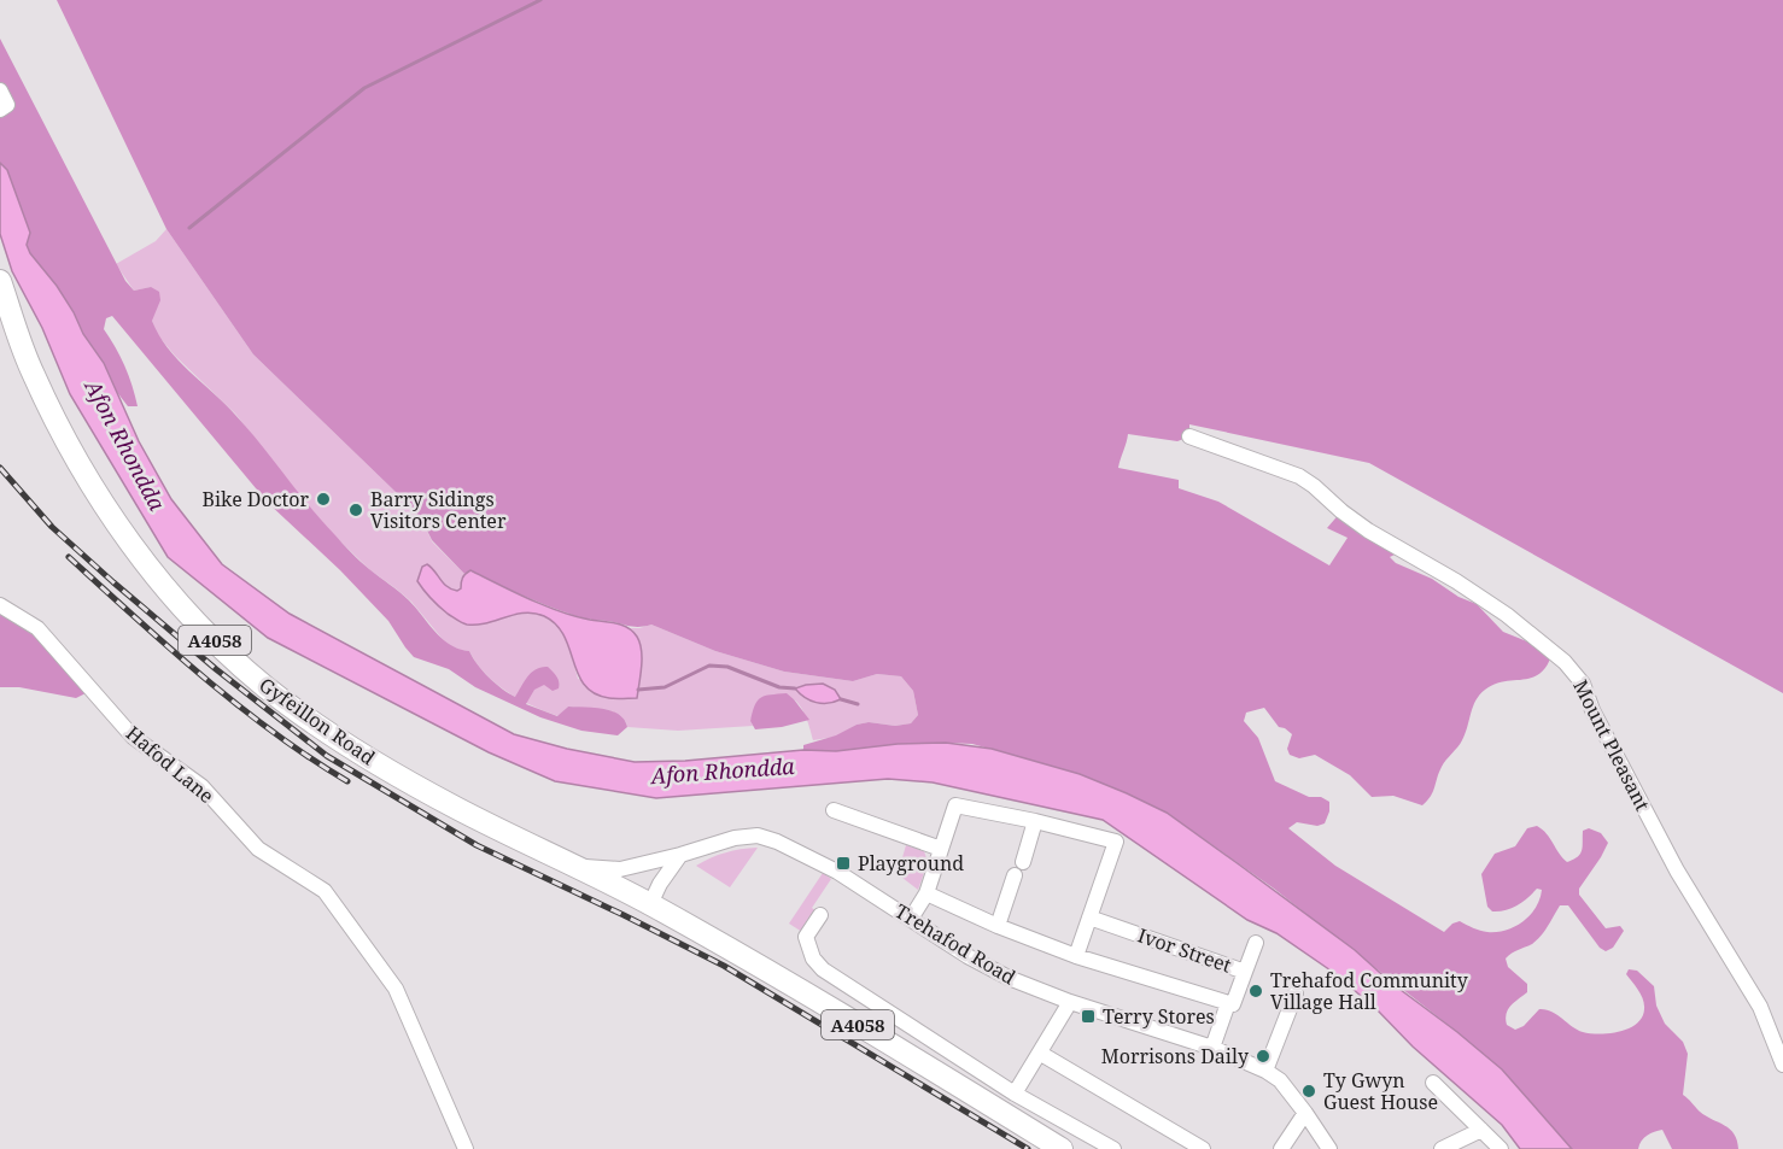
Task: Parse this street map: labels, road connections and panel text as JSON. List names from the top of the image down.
{
  "streets": {
    "main road": ["A4058", "Gyfeillon Road"],
    "street": [
      "Mount Pleasant",
      "Hafod Lane",
      "Trehafod Road",
      "Ivor Street"
    ]
  },
  "crossings": [
    ["A4058", "Gyfeillon Road"],
    ["Gyfeillon Road", "Trehafod Road"],
    ["Trehafod Road", "Ivor Street"]
  ],
  "water": ["Afon Rhondda"],
  "places": {
    "other": [
      "Bike Doctor",
      "Barry Sidings Visitors Center",
      "Trehafod Community Village Hall",
      "Morrisons Daily",
      "Ty Gwyn Guest House"
    ],
    "transit": ["Playground", "Terry Stores"]
  }
}
